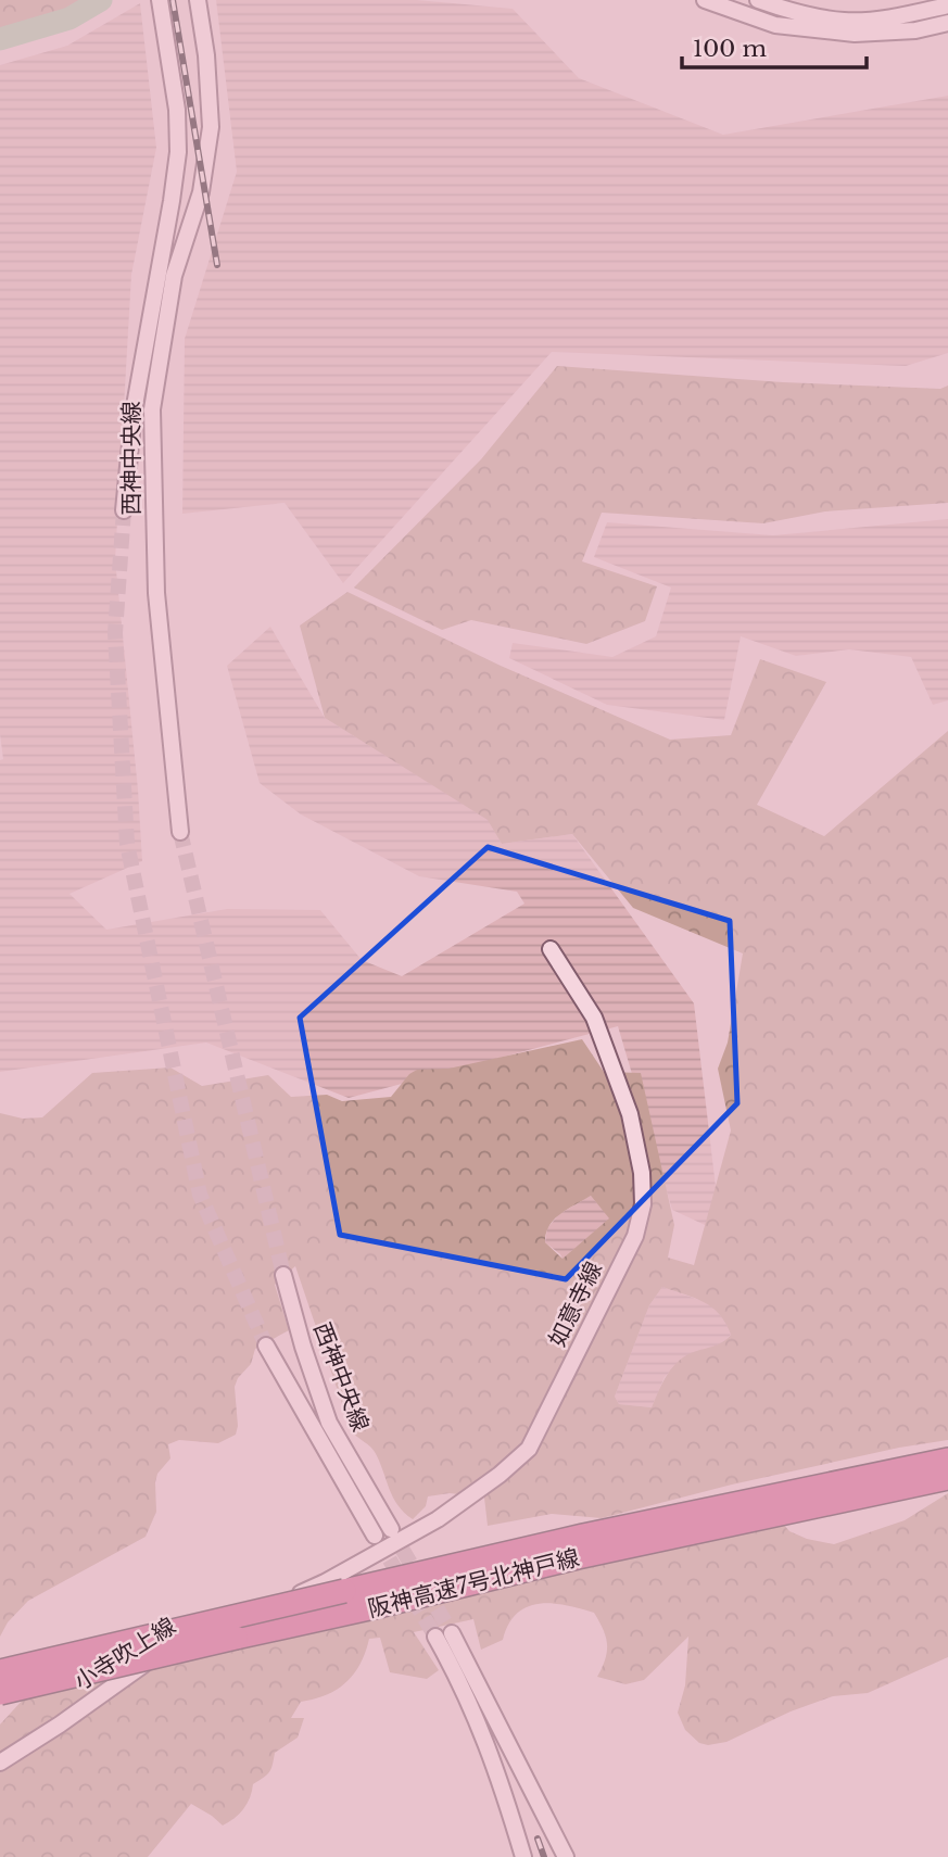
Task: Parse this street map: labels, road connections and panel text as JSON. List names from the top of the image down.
{
  "streets": {
    "highway": ["阪神高速7号北神戸線"],
    "street": ["西神中央線", "如意寺線", "小寺吹上線"]
  },
  "crossings": [
    ["如意寺線", "阪神高速7号北神戸線"],
    ["如意寺線", "小寺吹上線"],
    ["阪神高速7号北神戸線", "小寺吹上線"]
  ],
  "scale_bar": "100 m"
}
